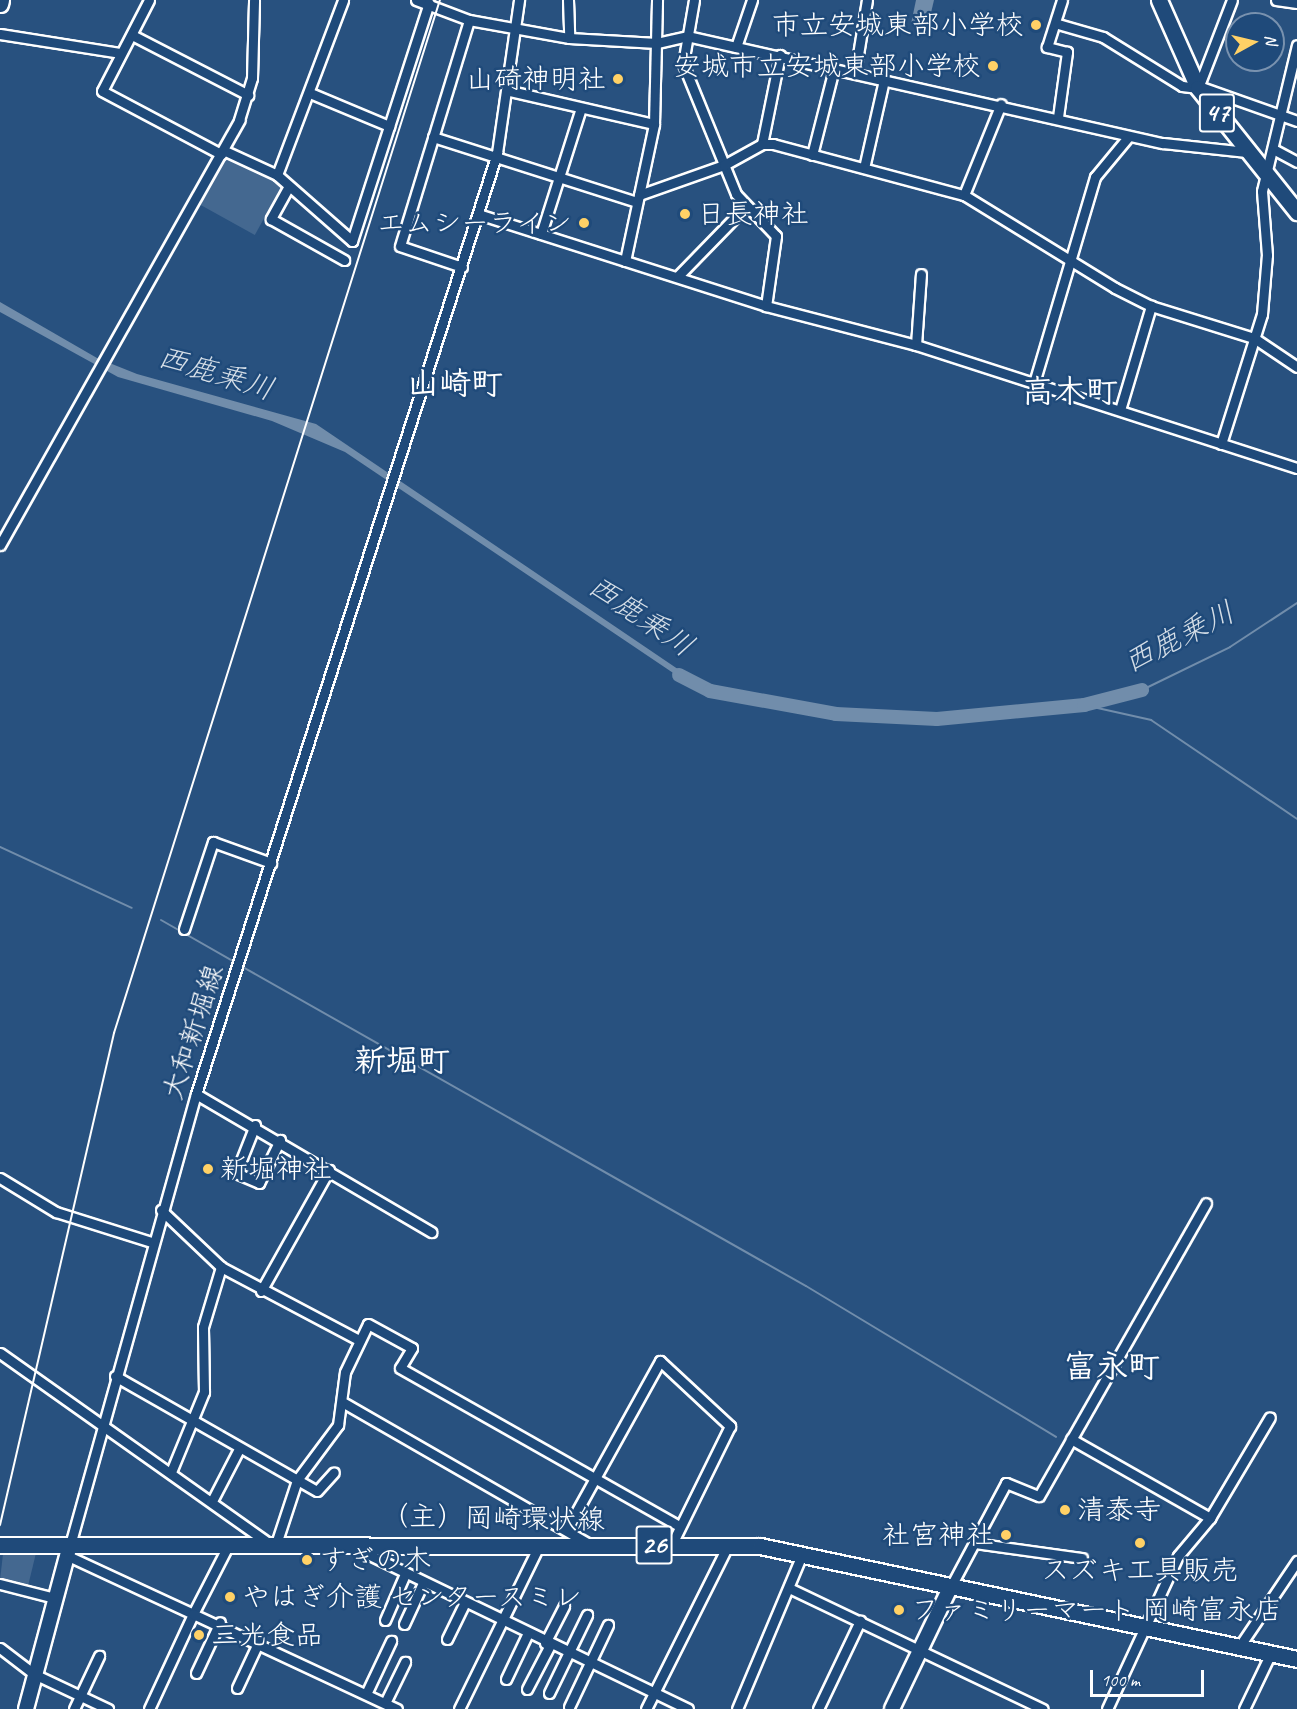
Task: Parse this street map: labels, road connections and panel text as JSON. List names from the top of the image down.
{
  "streets": {
    "main road": ["47", "（主）岡崎環状線", "26"],
    "street": ["大和新堀線"]
  },
  "crossings": [
    ["大和新堀線", "（主）岡崎環状線"]
  ],
  "districts": [
    "山崎町",
    "高木町",
    "新堀町",
    "富永町"
  ],
  "water": ["西鹿乗川"],
  "places": [
    "市立安城東部小学校",
    "安城市立安城東部小学校",
    "山碕神明社",
    "日長神社",
    "エムシーライン",
    "新堀神社",
    "清泰寺",
    "社宮神社",
    "スズキ工具販売",
    "すぎの木",
    "やはぎ介護 センタースミレ",
    "ファミリーマート 岡崎富永店",
    "三光食品"
  ],
  "scale_bar": "100 m",
  "north": "right"
}
